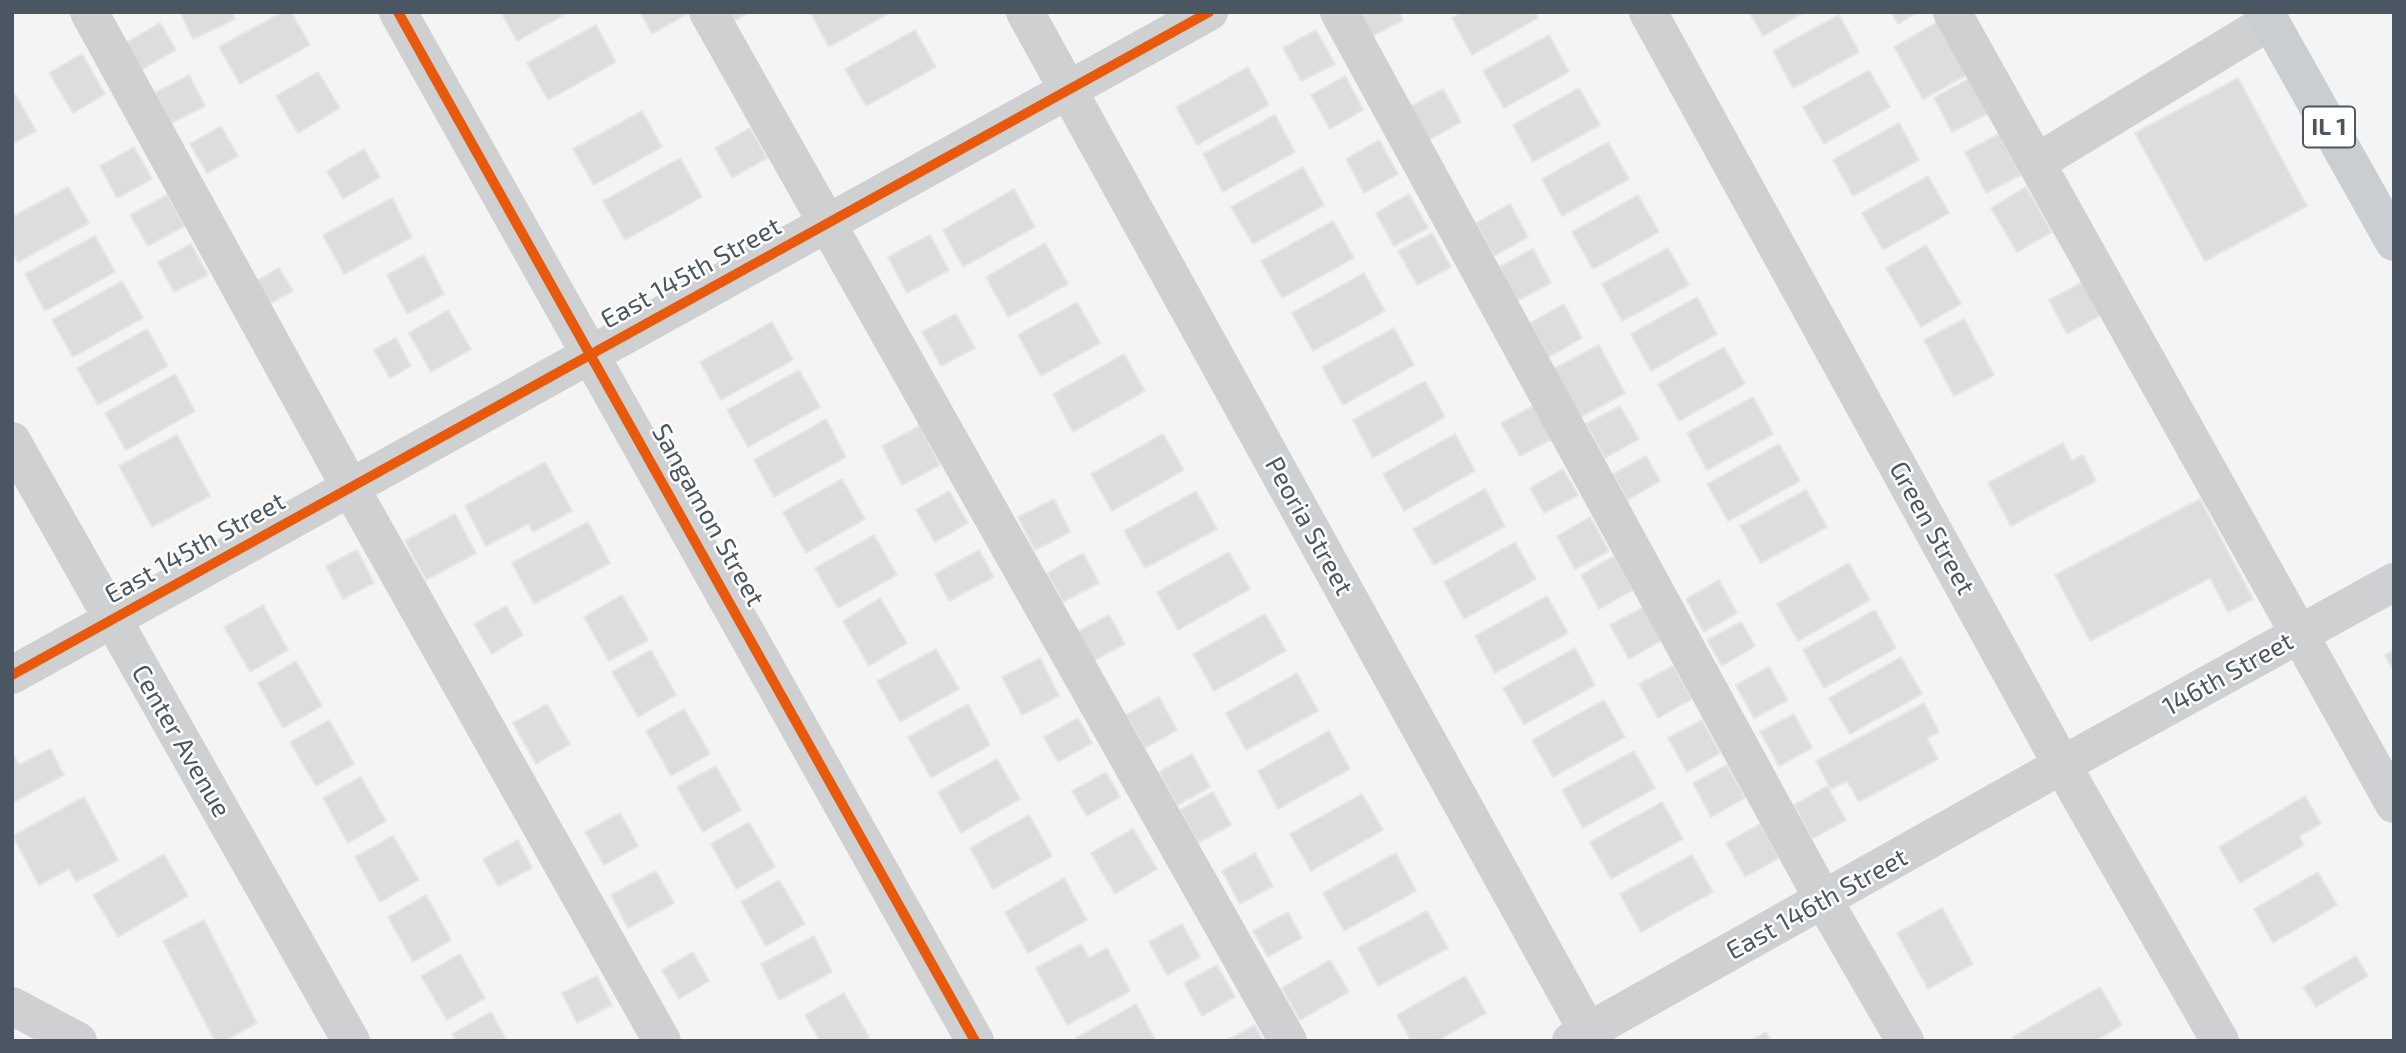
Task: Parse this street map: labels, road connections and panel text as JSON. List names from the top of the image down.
{
  "streets": {
    "main road": ["IL 1"],
    "street": [
      "East 145th Street",
      "Sangamon Street",
      "Peoria Street",
      "Green Street",
      "146th Street",
      "Center Avenue",
      "East 146th Street"
    ]
  },
  "crossings": [
    ["East 145th Street", "Sangamon Street"],
    ["East 145th Street", "Peoria Street"],
    ["East 145th Street", "Center Avenue"],
    ["Peoria Street", "East 146th Street"],
    ["Green Street", "146th Street"],
    ["Green Street", "East 146th Street"],
    ["146th Street", "East 146th Street"]
  ]
}
